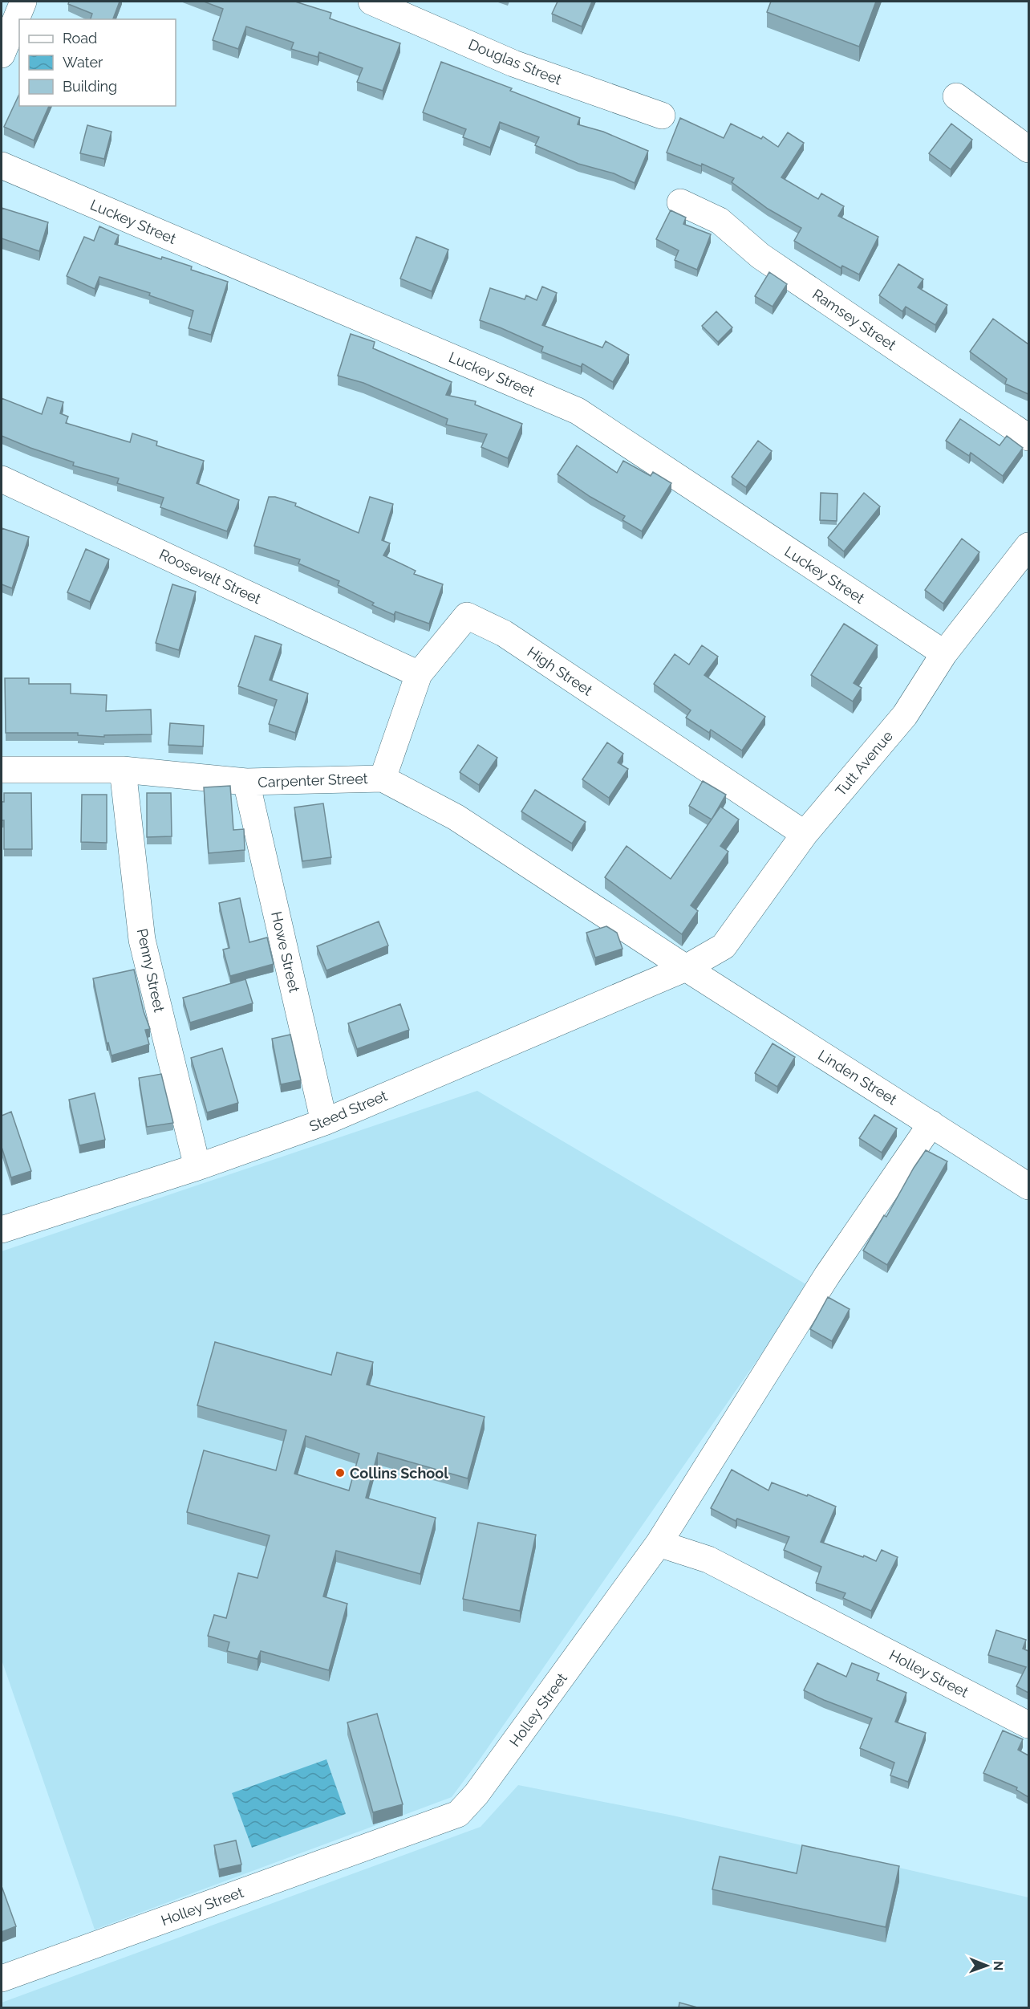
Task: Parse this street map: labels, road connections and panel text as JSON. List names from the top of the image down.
{
  "streets": {
    "street": [
      "Douglas Street",
      "Luckey Street",
      "Ramsey Street",
      "Roosevelt Street",
      "High Street",
      "Tutt Avenue",
      "Carpenter Street",
      "Howe Street",
      "Penny Street",
      "Linden Street",
      "Steed Street",
      "Holley Street"
    ]
  },
  "crossings": [
    ["Luckey Street", "Tutt Avenue"],
    ["Roosevelt Street", "High Street"],
    ["High Street", "Tutt Avenue"],
    ["High Street", "Carpenter Street"],
    ["Tutt Avenue", "Carpenter Street"],
    ["Tutt Avenue", "Linden Street"],
    ["Tutt Avenue", "Steed Street"],
    ["Carpenter Street", "Howe Street"],
    ["Carpenter Street", "Penny Street"],
    ["Carpenter Street", "Linden Street"],
    ["Carpenter Street", "Steed Street"],
    ["Howe Street", "Steed Street"],
    ["Penny Street", "Steed Street"],
    ["Linden Street", "Steed Street"]
  ],
  "places": ["Collins School"],
  "legend": ["Road", "Water", "Building"],
  "north": "right"
}
